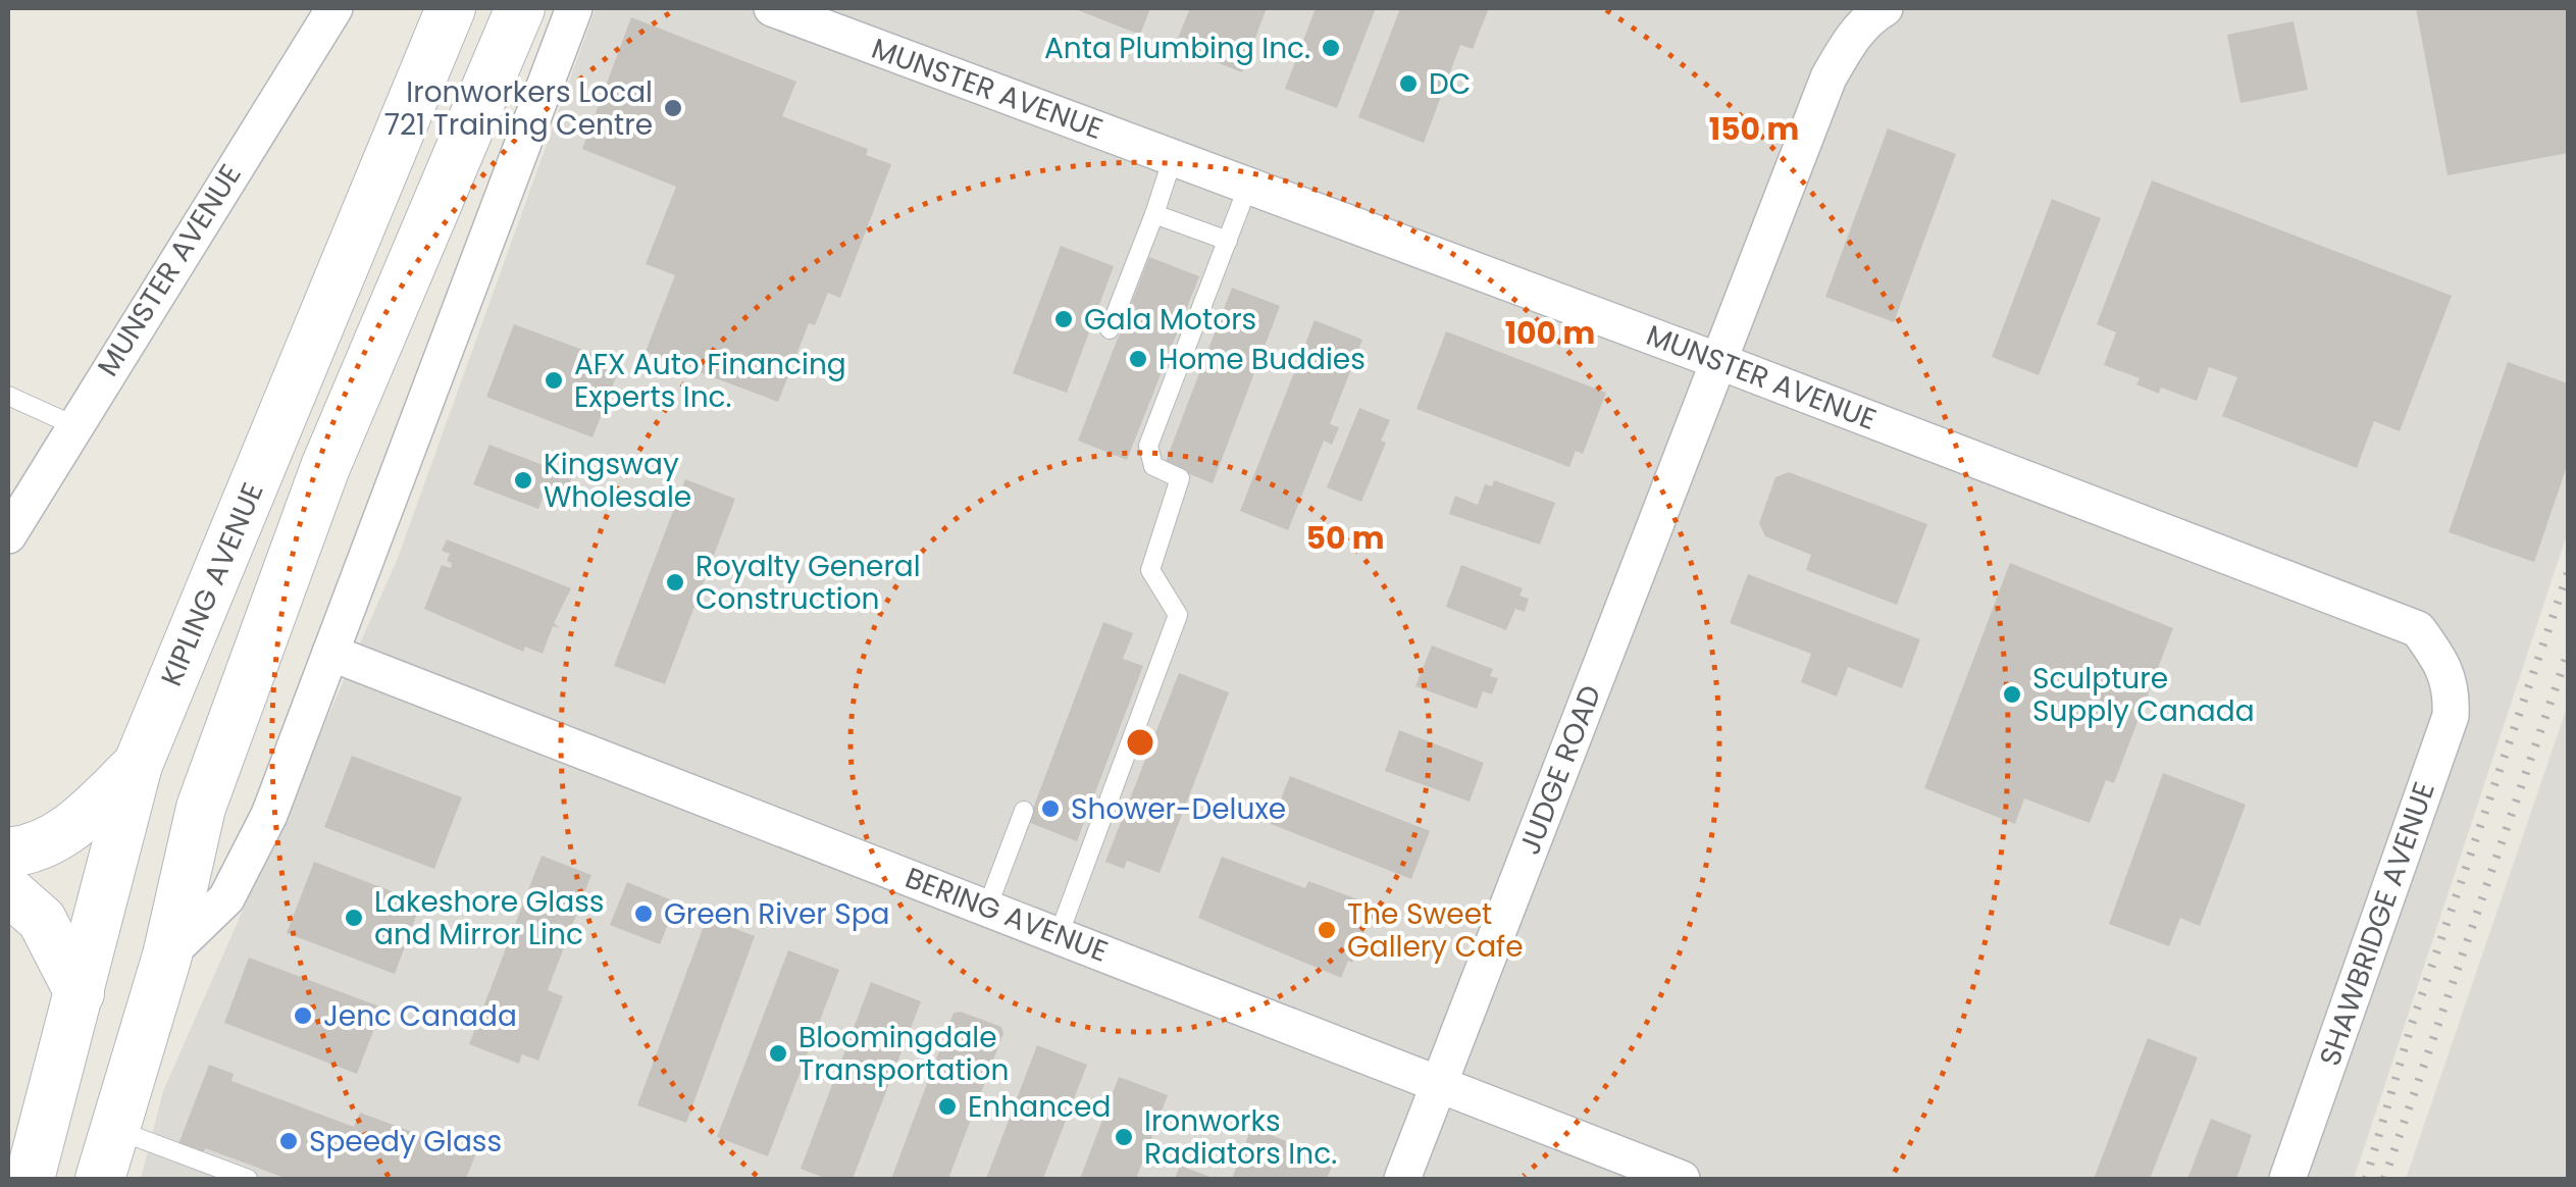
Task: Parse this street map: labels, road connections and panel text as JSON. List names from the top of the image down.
{
  "streets": {
    "main road": ["KIPLING AVENUE"],
    "street": [
      "MUNSTER AVENUE",
      "JUDGE ROAD",
      "BERING AVENUE",
      "SHAWBRIDGE AVENUE"
    ]
  },
  "crossings": [
    ["MUNSTER AVENUE", "JUDGE ROAD"],
    ["MUNSTER AVENUE", "SHAWBRIDGE AVENUE"],
    ["JUDGE ROAD", "BERING AVENUE"]
  ],
  "places": [
    "Anta Plumbing Inc.",
    "DC",
    "Ironworkers Local 721 Training Centre",
    "Gala Motors",
    "Home Buddies",
    "AFX Auto Financing Experts Inc.",
    "Kingsway Wholesale",
    "Royalty General Construction",
    "Sculpture Supply Canada",
    "Shower-Deluxe",
    "Green River Spa",
    "Lakeshore Glass and Mirror Linc",
    "The Sweet Gallery Cafe",
    "Jenc Canada",
    "Bloomingdale Transportation",
    "Enhanced",
    "Ironworks Radiators Inc.",
    "Speedy Glass"
  ],
  "rings": ["150 m", "100 m", "50 m"]
}
